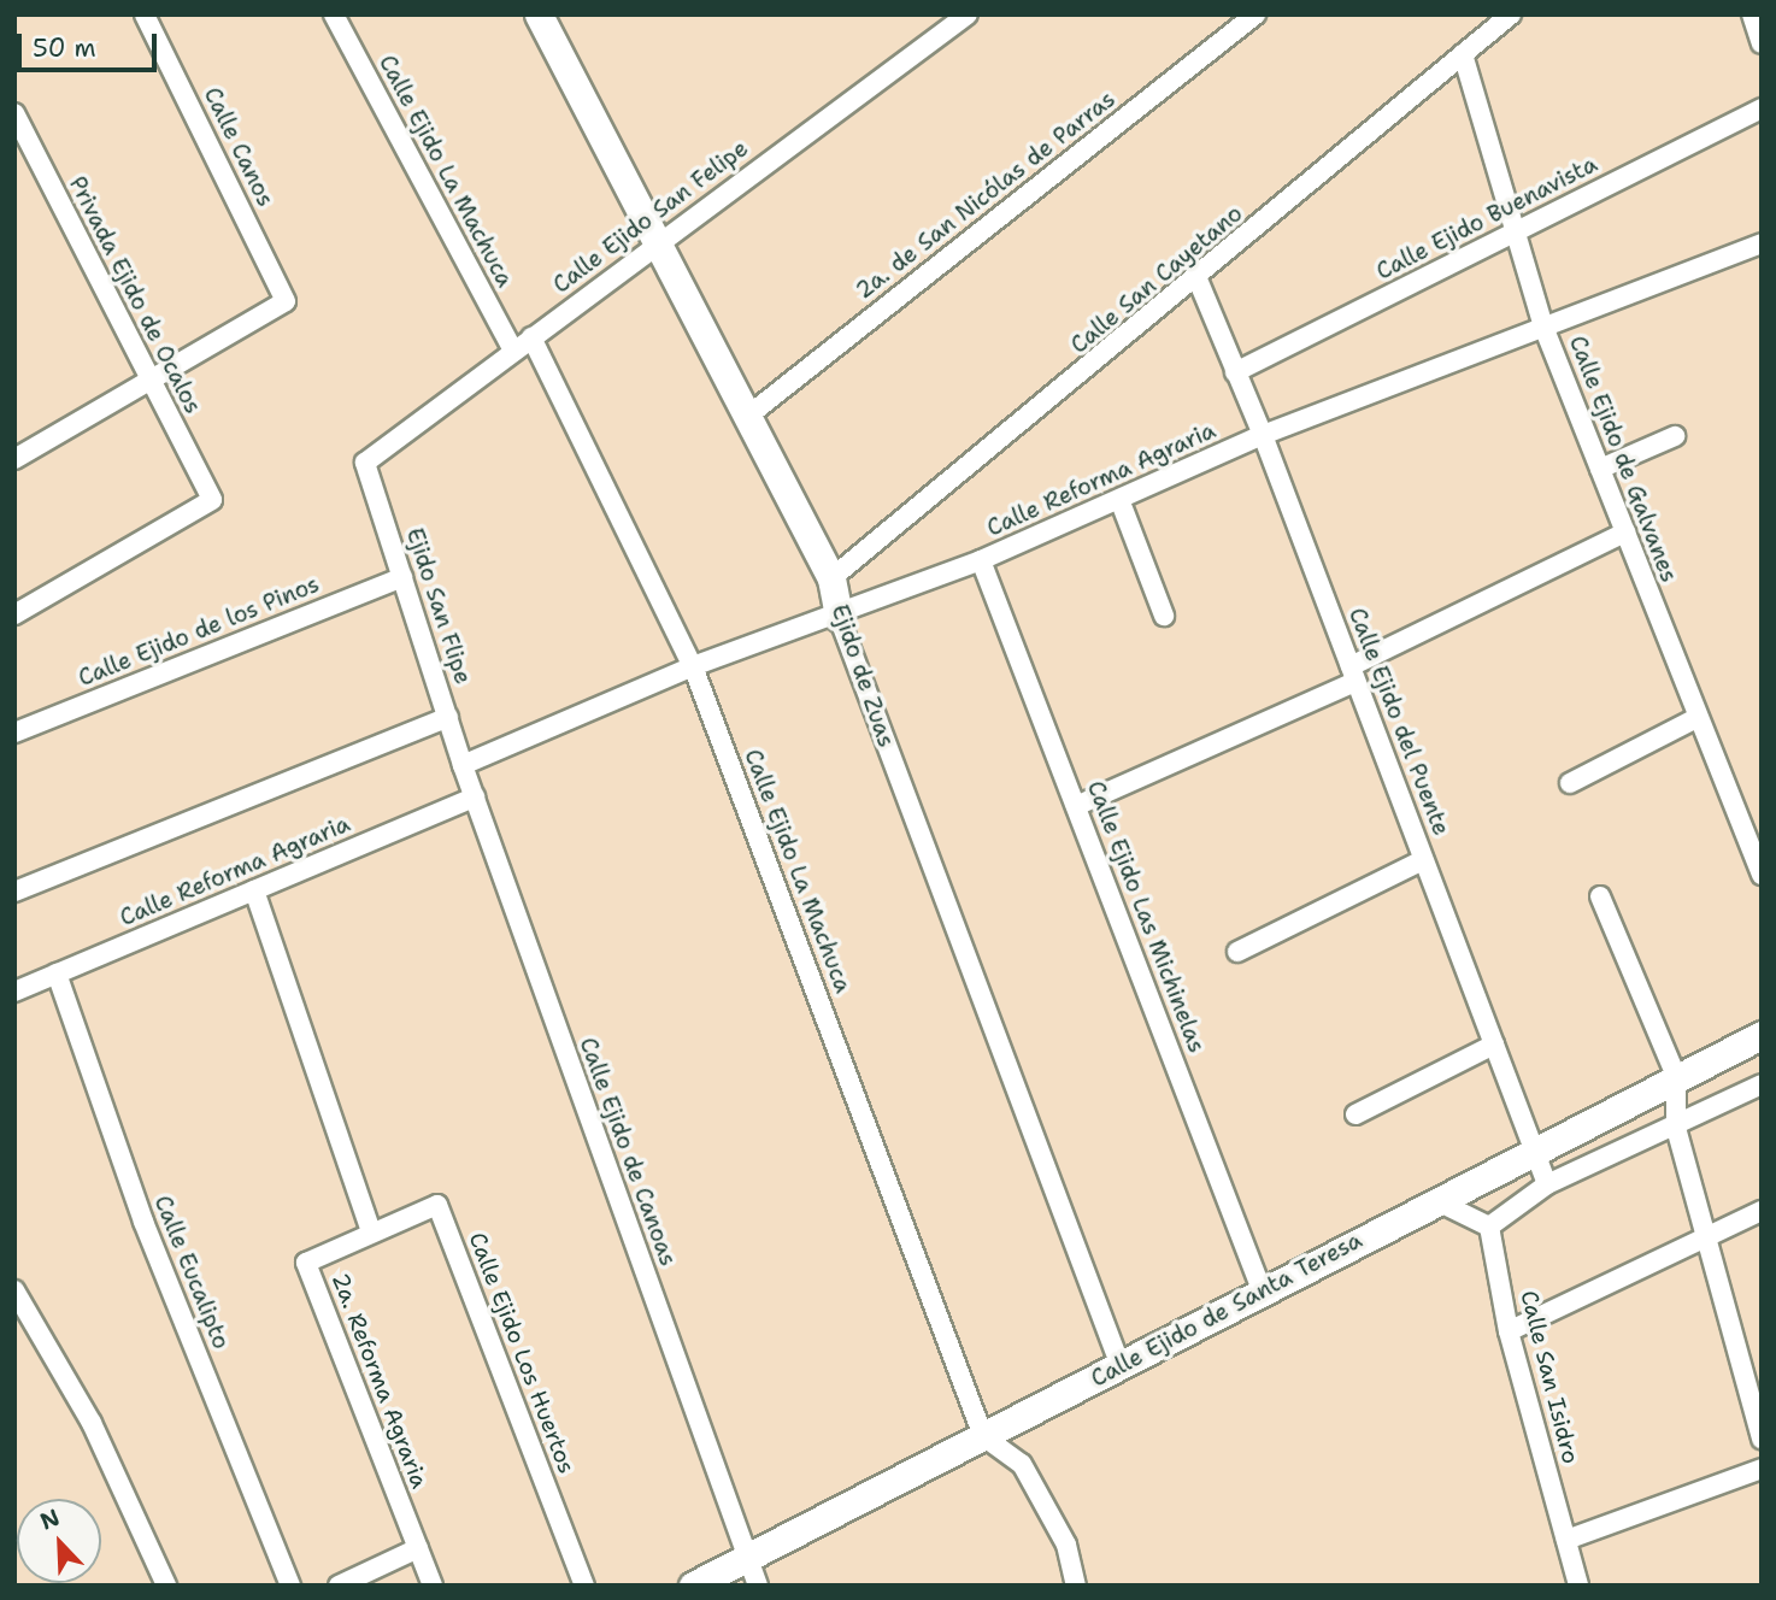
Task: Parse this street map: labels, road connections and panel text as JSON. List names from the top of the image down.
{
  "streets": {
    "street": [
      "Calle Canos",
      "Calle Ejido La Machuca",
      "2a. de San Nicólas de Parras",
      "Calle Ejido San Felipe",
      "Calle Ejido Buenavista",
      "Calle San Cayetano",
      "Privada Ejido de Ocalos",
      "Calle Ejido de Galvanes",
      "Calle Reforma Agraria",
      "Ejido San Flipe",
      "Calle Ejido de los Pinos",
      "Ejido de Zuas",
      "Calle Ejido del Puente",
      "Calle Ejido Las Michinelas",
      "Calle Ejido de Canoas",
      "Calle Eucalipto",
      "Calle Ejido de Santa Teresa",
      "Calle Ejido Los Huertos",
      "Calle San Isidro",
      "2a. Reforma Agraria"
    ]
  },
  "crossings": [
    ["Calle Canos", "Privada Ejido de Ocalos"],
    ["Calle Ejido La Machuca", "Calle Ejido San Felipe"],
    ["Calle Ejido La Machuca", "Calle Reforma Agraria"],
    ["Calle Ejido La Machuca", "Calle Ejido de Santa Teresa"],
    ["2a. de San Nicólas de Parras", "Ejido de Zuas"],
    ["Calle Ejido San Felipe", "Ejido San Flipe"],
    ["Calle Ejido San Felipe", "Ejido de Zuas"],
    ["Calle Ejido Buenavista", "Calle Ejido de Galvanes"],
    ["Calle Ejido Buenavista", "Calle Ejido del Puente"],
    ["Calle San Cayetano", "Calle Ejido de Galvanes"],
    ["Calle San Cayetano", "Ejido de Zuas"],
    ["Calle San Cayetano", "Calle Ejido del Puente"],
    ["Calle Ejido de Galvanes", "Calle Reforma Agraria"],
    ["Calle Reforma Agraria", "Ejido San Flipe"],
    ["Calle Reforma Agraria", "Ejido de Zuas"],
    ["Calle Reforma Agraria", "Calle Ejido del Puente"],
    ["Calle Reforma Agraria", "Calle Ejido Las Michinelas"],
    ["Calle Reforma Agraria", "Calle Ejido de Canoas"],
    ["Calle Reforma Agraria", "Calle Eucalipto"],
    ["Ejido San Flipe", "Calle Ejido de los Pinos"],
    ["Ejido San Flipe", "Calle Ejido de Canoas"],
    ["Ejido de Zuas", "Calle Ejido de Santa Teresa"],
    ["Calle Ejido del Puente", "Calle Ejido de Santa Teresa"],
    ["Calle Ejido Las Michinelas", "Calle Ejido de Santa Teresa"],
    ["Calle Ejido de Canoas", "Calle Ejido de Santa Teresa"],
    ["Calle Ejido Los Huertos", "2a. Reforma Agraria"]
  ],
  "scale_bar": "50 m",
  "north": "top left"
}
